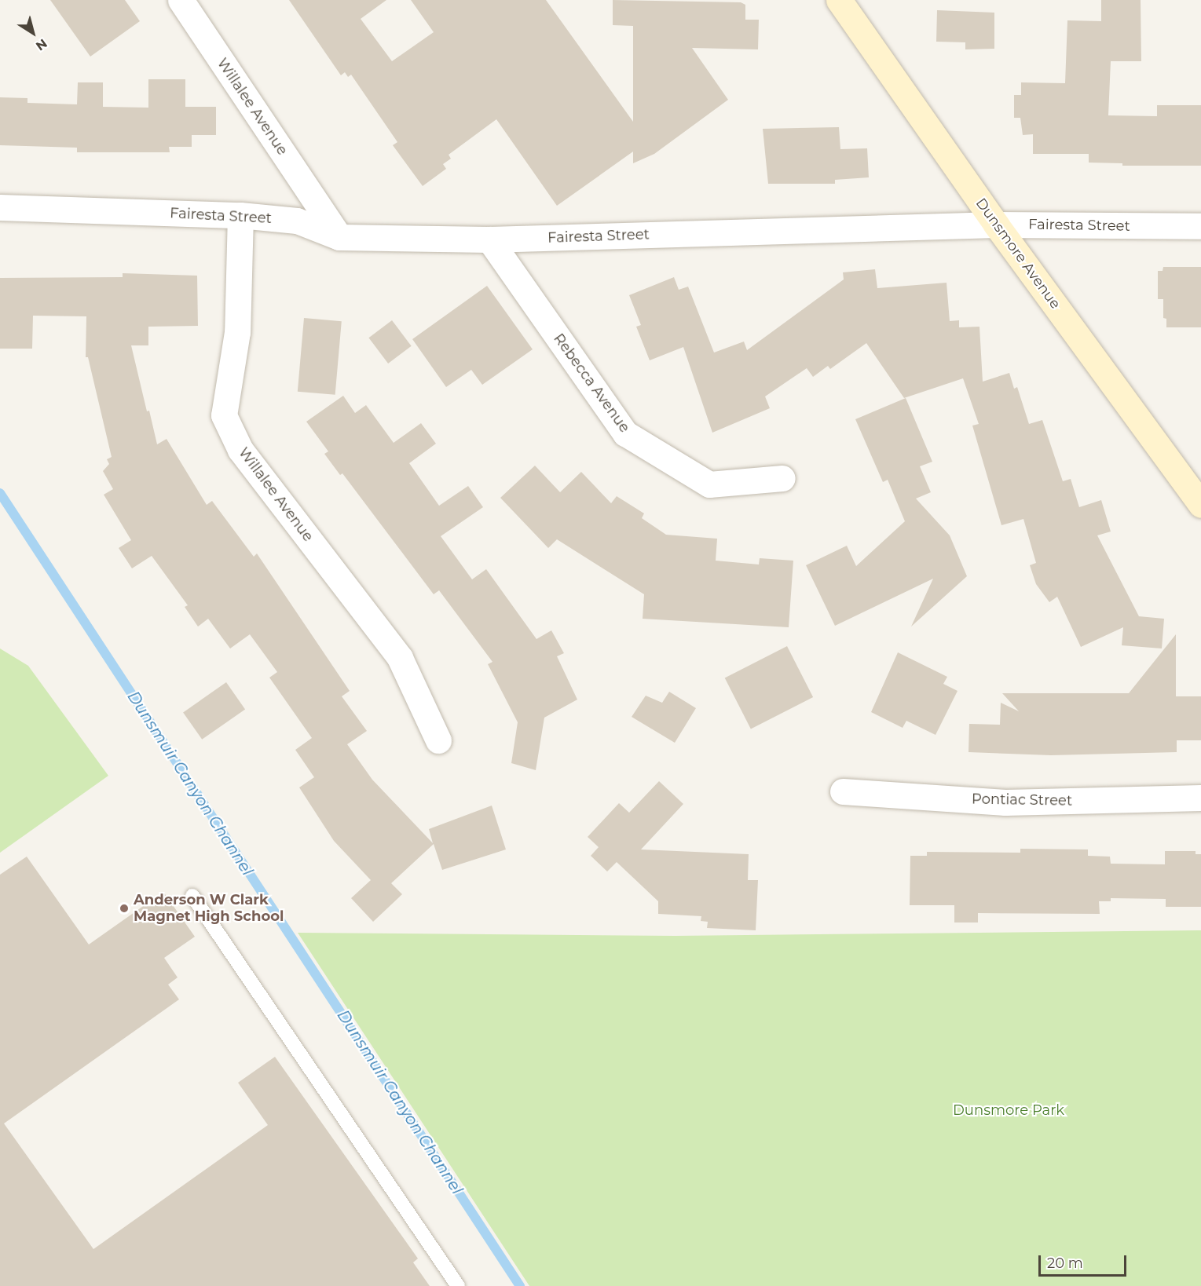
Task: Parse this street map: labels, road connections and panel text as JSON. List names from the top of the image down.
{
  "streets": {
    "street": [
      "Willalee Avenue",
      "Fairesta Street",
      "Dunsmore Avenue",
      "Rebecca Avenue",
      "Pontiac Street"
    ]
  },
  "crossings": [
    ["Willalee Avenue", "Fairesta Street"],
    ["Fairesta Street", "Dunsmore Avenue"],
    ["Fairesta Street", "Rebecca Avenue"]
  ],
  "water": ["Dunsmuir Canyon Channel"],
  "parks": ["Dunsmore Park"],
  "places": ["Anderson W Clark Magnet High School"],
  "scale_bar": "20 m",
  "north": "bottom right"
}
